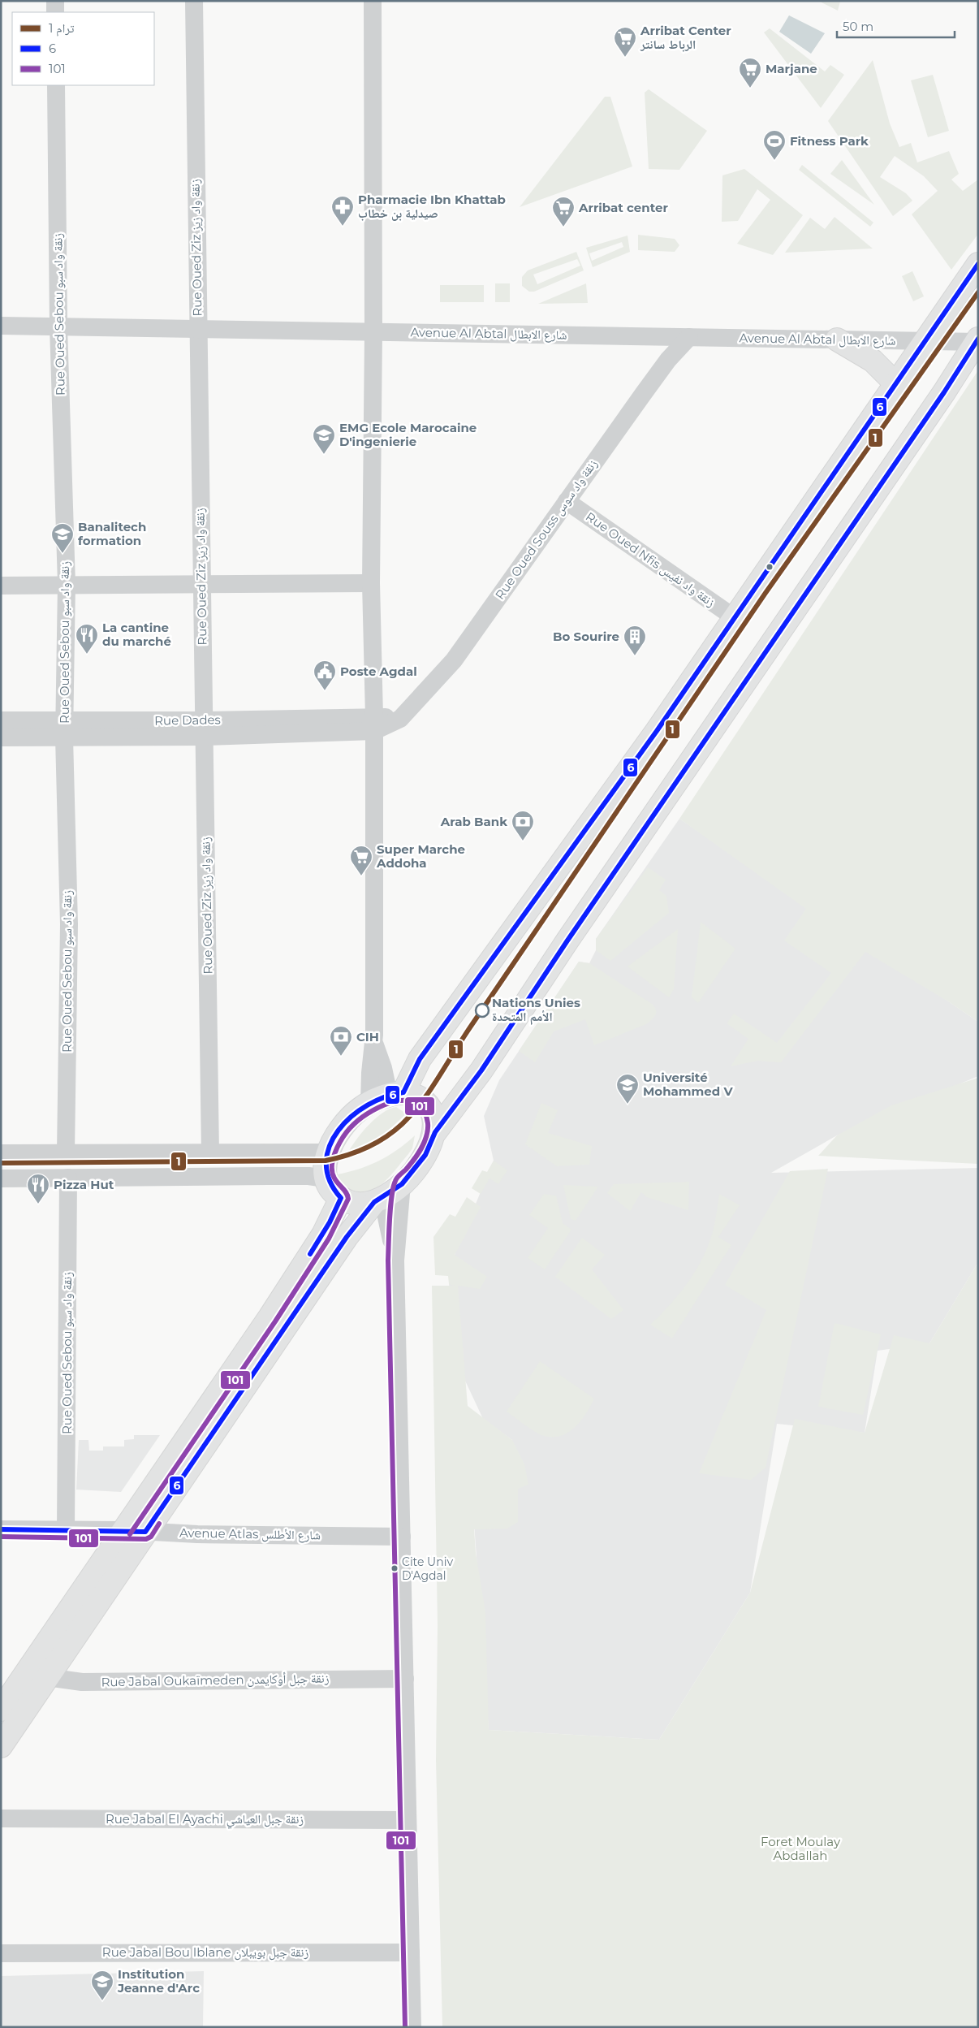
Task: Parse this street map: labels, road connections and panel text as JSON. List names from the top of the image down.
{
  "streets": {
    "street": [
      "Rue Oued Ziz زنقة واد زيز",
      "Rue Oued Sebou زنقة واد سبو",
      "Avenue Al Abtal شارع الابطال",
      "Rue Oued Souss زنقة واد سوس",
      "Rue Oued Nfis زنقة واد نفيس",
      "Rue Dades",
      "Avenue Atlas شارع الأطلس",
      "Rue Jabal Oukaïmeden زنقة جبل أوكايمدن",
      "Rue Jabal El Ayachi زنقة جبل العياشي",
      "Rue Jabal Bou Iblane زنقة جبل بويبلان"
    ]
  },
  "crossings": [
    ["Rue Oued Ziz زنقة واد زيز", "Avenue Al Abtal شارع الابطال"],
    ["Rue Oued Ziz زنقة واد زيز", "Rue Dades"],
    ["Rue Oued Sebou زنقة واد سبو", "Avenue Al Abtal شارع الابطال"],
    ["Rue Oued Sebou زنقة واد سبو", "Rue Dades"],
    ["Rue Oued Sebou زنقة واد سبو", "Avenue Atlas شارع الأطلس"],
    ["Avenue Al Abtal شارع الابطال", "Rue Oued Souss زنقة واد سوس"],
    ["Rue Oued Souss زنقة واد سوس", "Rue Oued Nfis زنقة واد نفيس"],
    ["Rue Oued Souss زنقة واد سوس", "Rue Dades"]
  ],
  "parks": ["Foret Moulay Abdallah"],
  "places": {
    "supermarket": [
      "Arribat Center الرباط سانتر",
      "Marjane",
      "Arribat center",
      "Super Marche Addoha"
    ],
    "sports": ["Fitness Park"],
    "pharmacy": ["Pharmacie Ibn Khattab صيدلية بن خطاب"],
    "school or university": [
      "EMG Ecole Marocaine D'ingenierie",
      "Banalitech formation",
      "Université Mohammed V",
      "Institution Jeanne d'Arc"
    ],
    "restaurant": ["La cantine du marché", "Pizza Hut"],
    "building": ["Bo Sourire"],
    "public building": ["Poste Agdal"],
    "bank": ["Arab Bank", "CIH"],
    "other": ["Nations Unies الأمم المتحدة", "Cite Univ D'Agdal"]
  },
  "lines": ["transit line 6", "tram line 1", "transit line 101"],
  "legend": ["ترام 1", "6", "101"],
  "scale_bar": "50 m"
}
